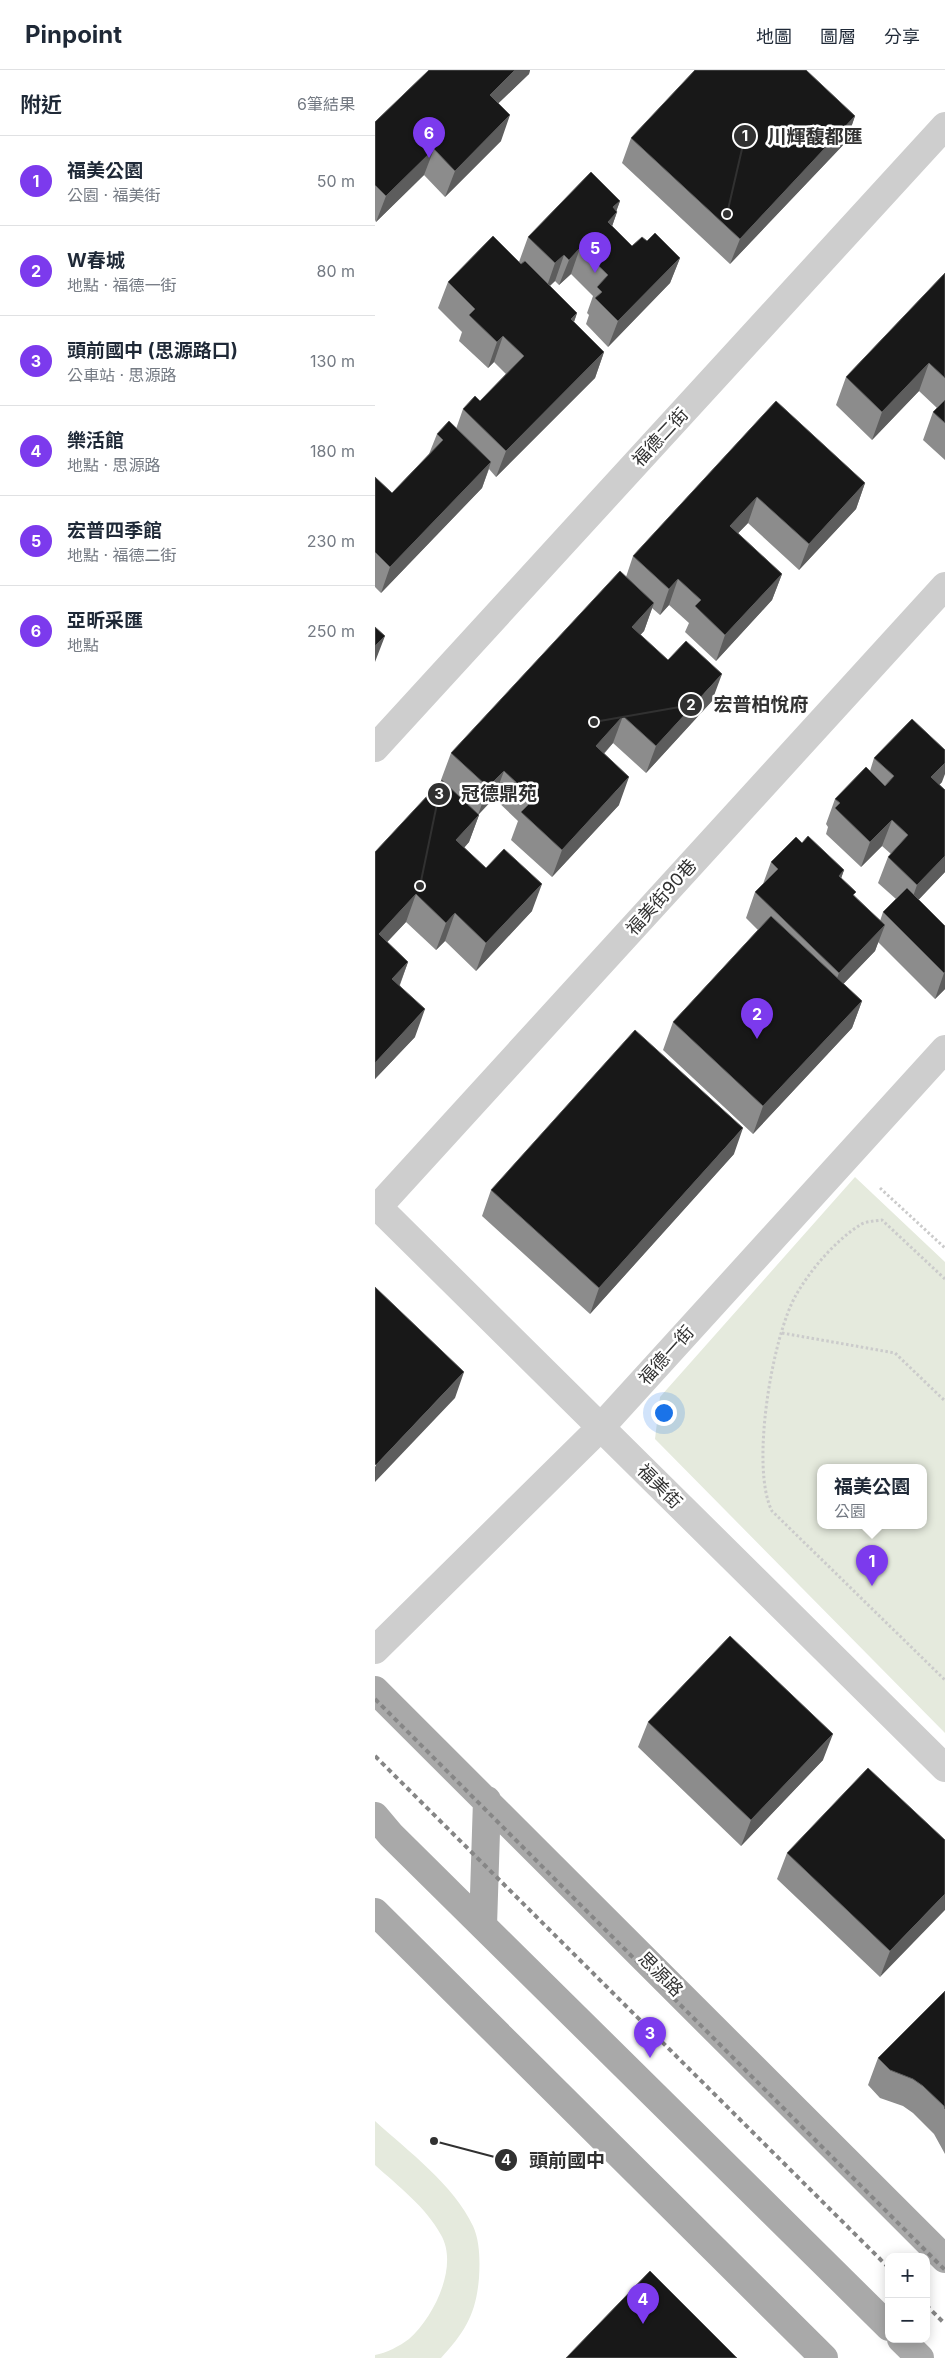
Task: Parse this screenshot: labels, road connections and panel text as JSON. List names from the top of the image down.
{
  "streets": {
    "main road": ["思源路"],
    "street": [
      "福德二街",
      "福美街90巷",
      "福德一街",
      "福美街"
    ]
  },
  "crossings": [
    ["福美街90巷", "福美街"],
    ["福德一街", "福美街"]
  ],
  "places": [
    "川輝馥都匯",
    "宏普柏悅府",
    "冠德鼎苑",
    "頭前國中"
  ],
  "page": {
    "header": "Pinpoint",
    "nav": ["地圖", "圖層", "分享"],
    "heading": ["附近", "6筆結果"],
    "pins": [
      "6",
      "5",
      "2",
      "1",
      "3",
      "4"
    ],
    "list": [
      {
        "mark": "1",
        "name": "福美公園",
        "note": "公園 · 福美街",
        "value": "50 m"
      },
      {
        "mark": "2",
        "name": "W春城",
        "note": "地點 · 福德一街",
        "value": "80 m"
      },
      {
        "mark": "3",
        "name": "頭前國中 (思源路口)",
        "note": "公車站 · 思源路",
        "value": "130 m"
      },
      {
        "mark": "4",
        "name": "樂活館",
        "note": "地點 · 思源路",
        "value": "180 m"
      },
      {
        "mark": "5",
        "name": "宏普四季館",
        "note": "地點 · 福德二街",
        "value": "230 m"
      },
      {
        "mark": "6",
        "name": "亞昕采匯",
        "note": "地點",
        "value": "250 m"
      }
    ],
    "popup": ["福美公園", "公園"],
    "map_buttons": ["+", "−"]
  }
}
